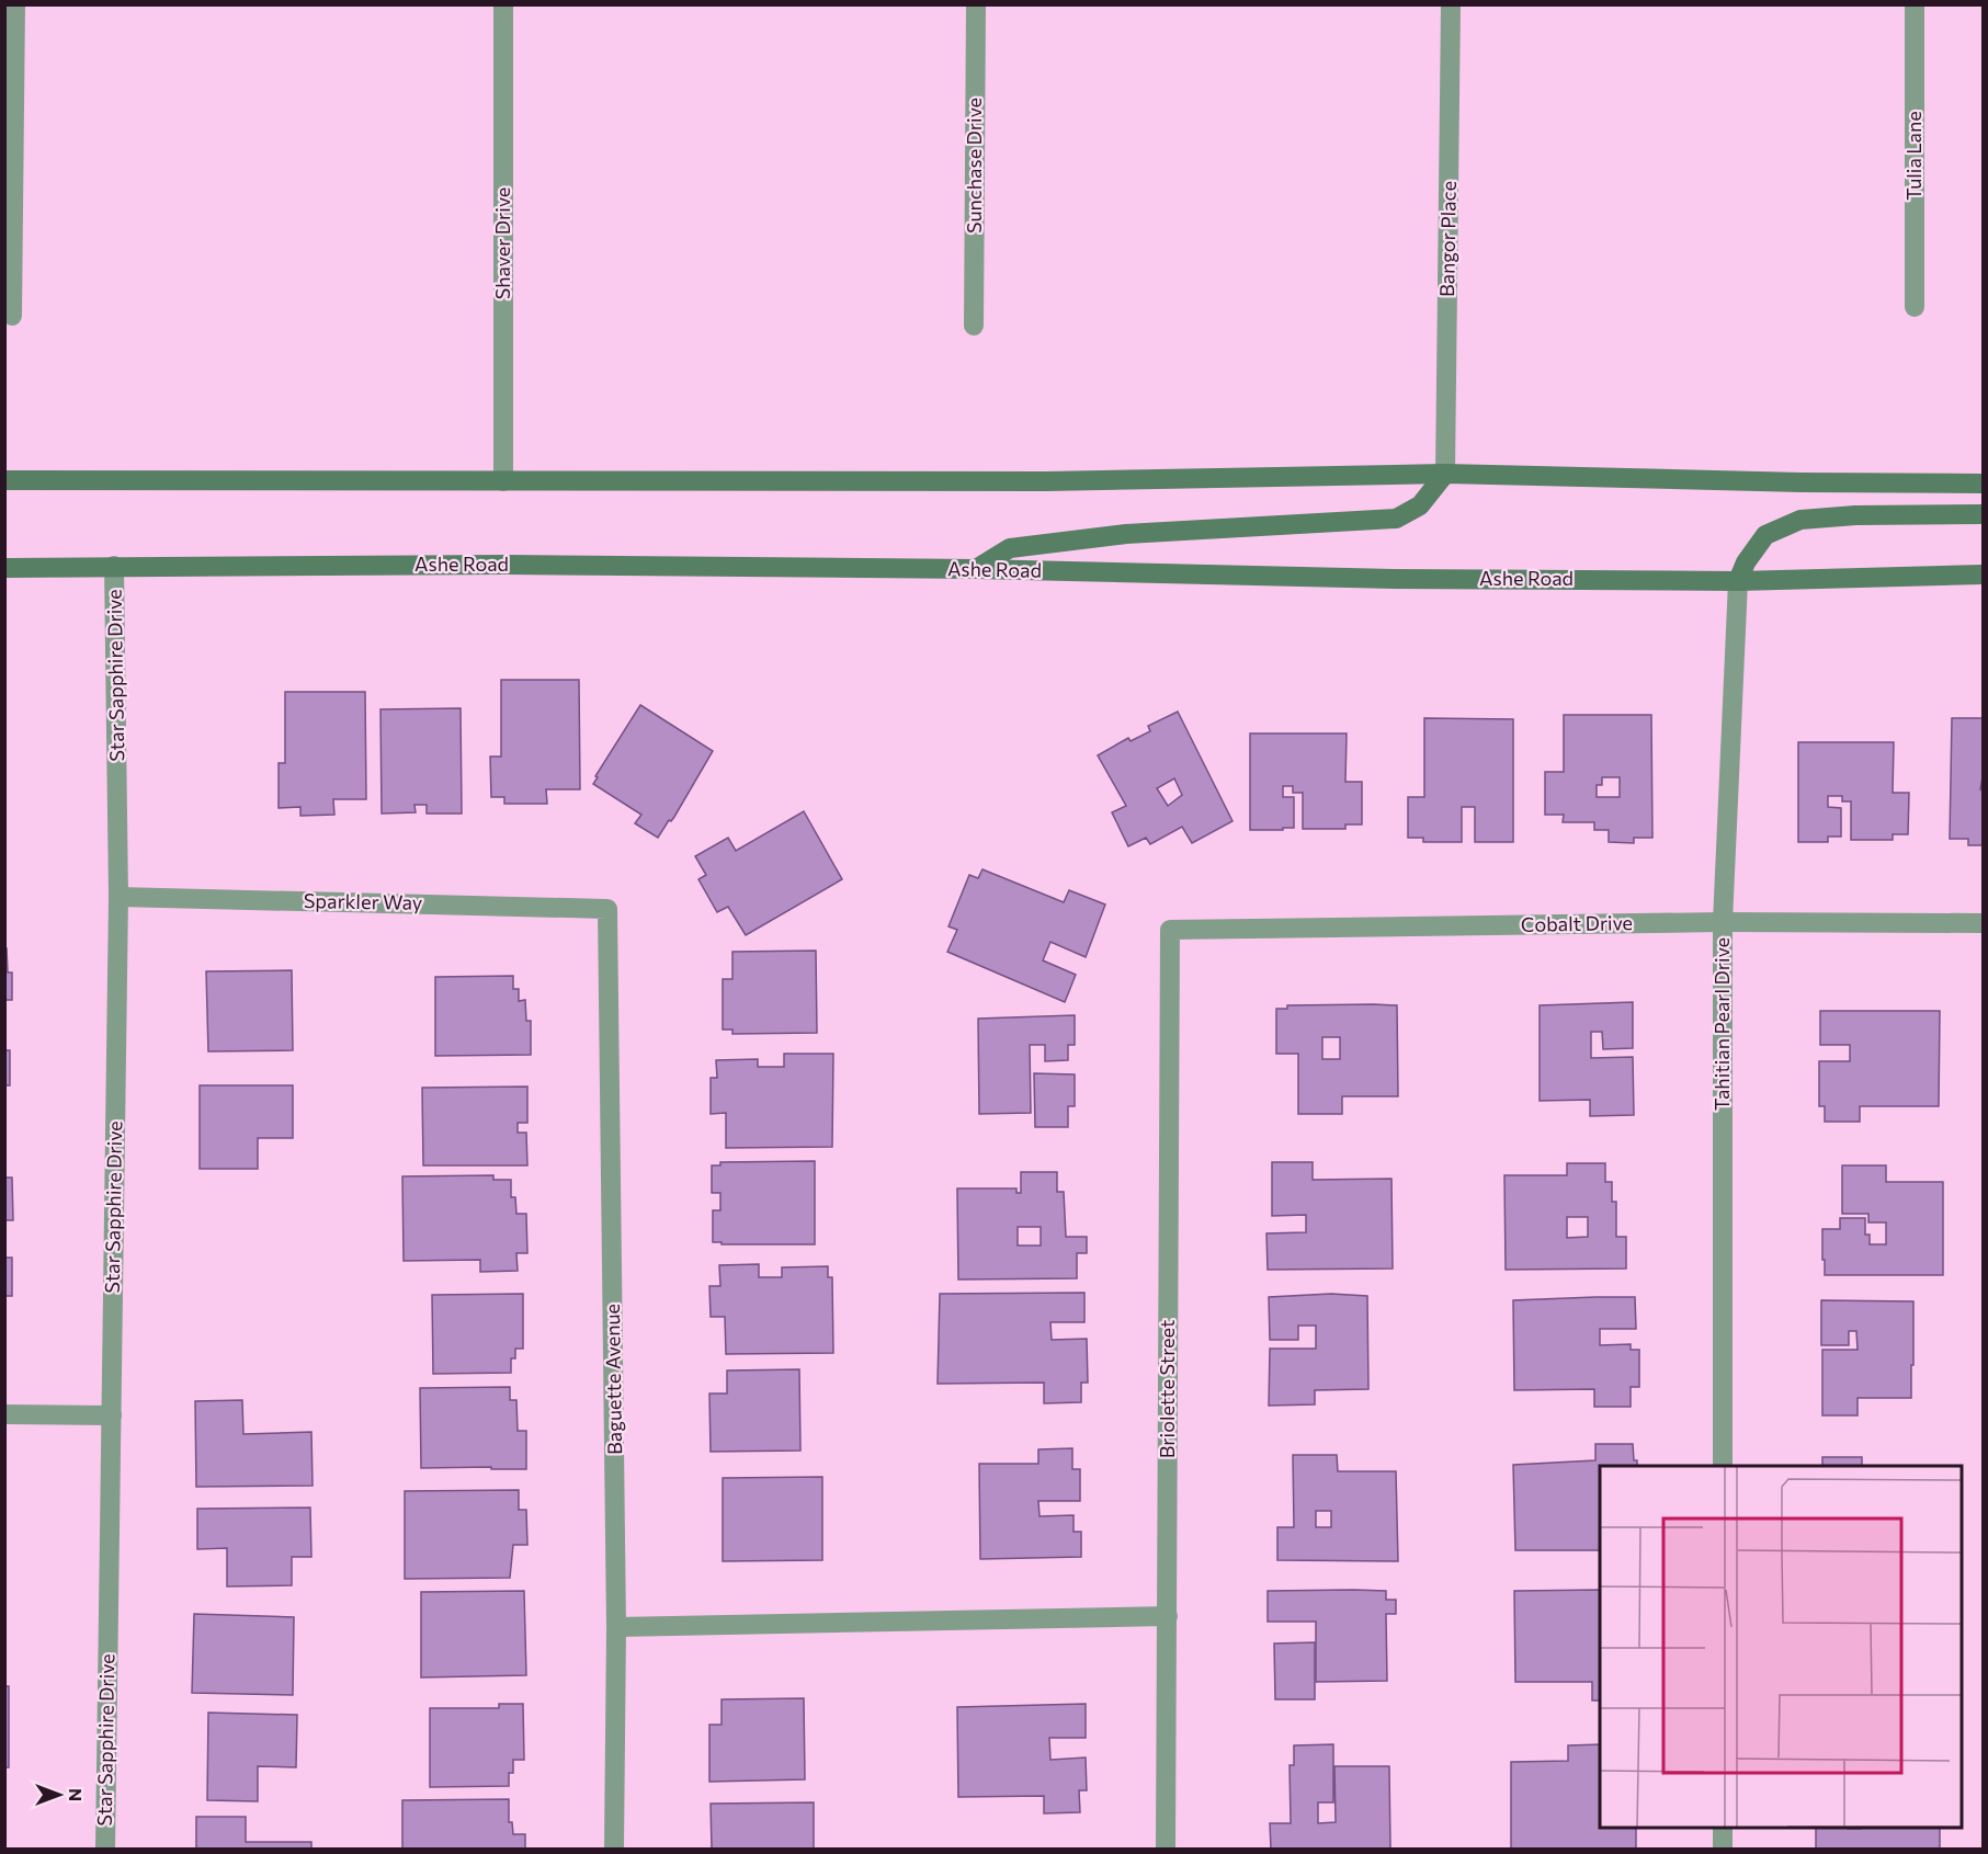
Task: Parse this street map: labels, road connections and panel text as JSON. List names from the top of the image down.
{
  "streets": {
    "main road": ["Ashe Road"],
    "street": [
      "Tulia Lane",
      "Sunchase Drive",
      "Bangor Place",
      "Shaver Drive",
      "Star Sapphire Drive",
      "Sparkler Way",
      "Cobalt Drive",
      "Tahitian Pearl Drive",
      "Baguette Avenue",
      "Briolette Street"
    ]
  },
  "crossings": [
    ["Ashe Road", "Star Sapphire Drive"],
    ["Ashe Road", "Tahitian Pearl Drive"],
    ["Star Sapphire Drive", "Sparkler Way"],
    ["Sparkler Way", "Baguette Avenue"],
    ["Cobalt Drive", "Tahitian Pearl Drive"],
    ["Cobalt Drive", "Briolette Street"]
  ],
  "north": "right"
}
